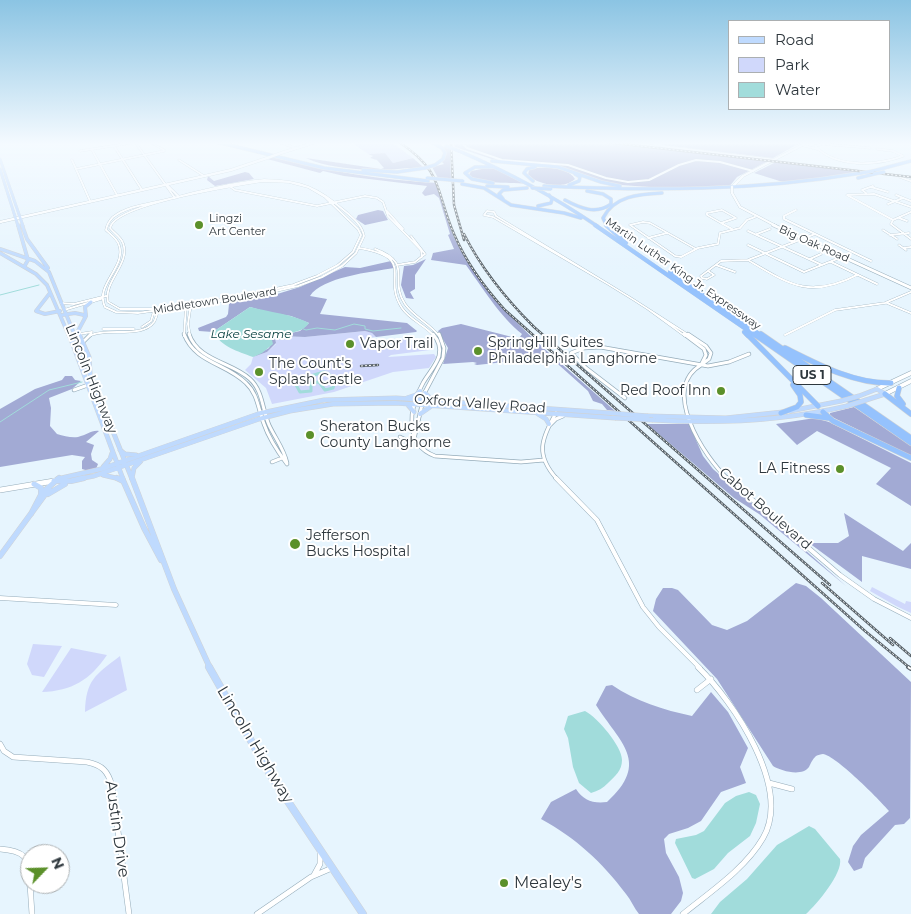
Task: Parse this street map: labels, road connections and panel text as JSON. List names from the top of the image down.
{
  "streets": {
    "highway": ["Martin Luther King Jr. Expressway", "US 1"],
    "main road": ["Lincoln Highway", "Oxford Valley Road"],
    "street": [
      "Big Oak Road",
      "Middletown Boulevard",
      "Cabot Boulevard",
      "Austin Drive"
    ]
  },
  "crossings": [
    ["Lincoln Highway", "Oxford Valley Road"],
    ["Oxford Valley Road", "Cabot Boulevard"]
  ],
  "water": ["Lake Sesame"],
  "places": [
    "Lingzi Art Center",
    "Vapor Trail",
    "SpringHill Suites Philadelphia Langhorne",
    "The Count's Splash Castle",
    "Red Roof Inn",
    "Sheraton Bucks County Langhorne",
    "LA Fitness",
    "Jefferson Bucks Hospital",
    "Mealey's"
  ],
  "legend": ["Road", "Park", "Water"],
  "north": "top right"
}
